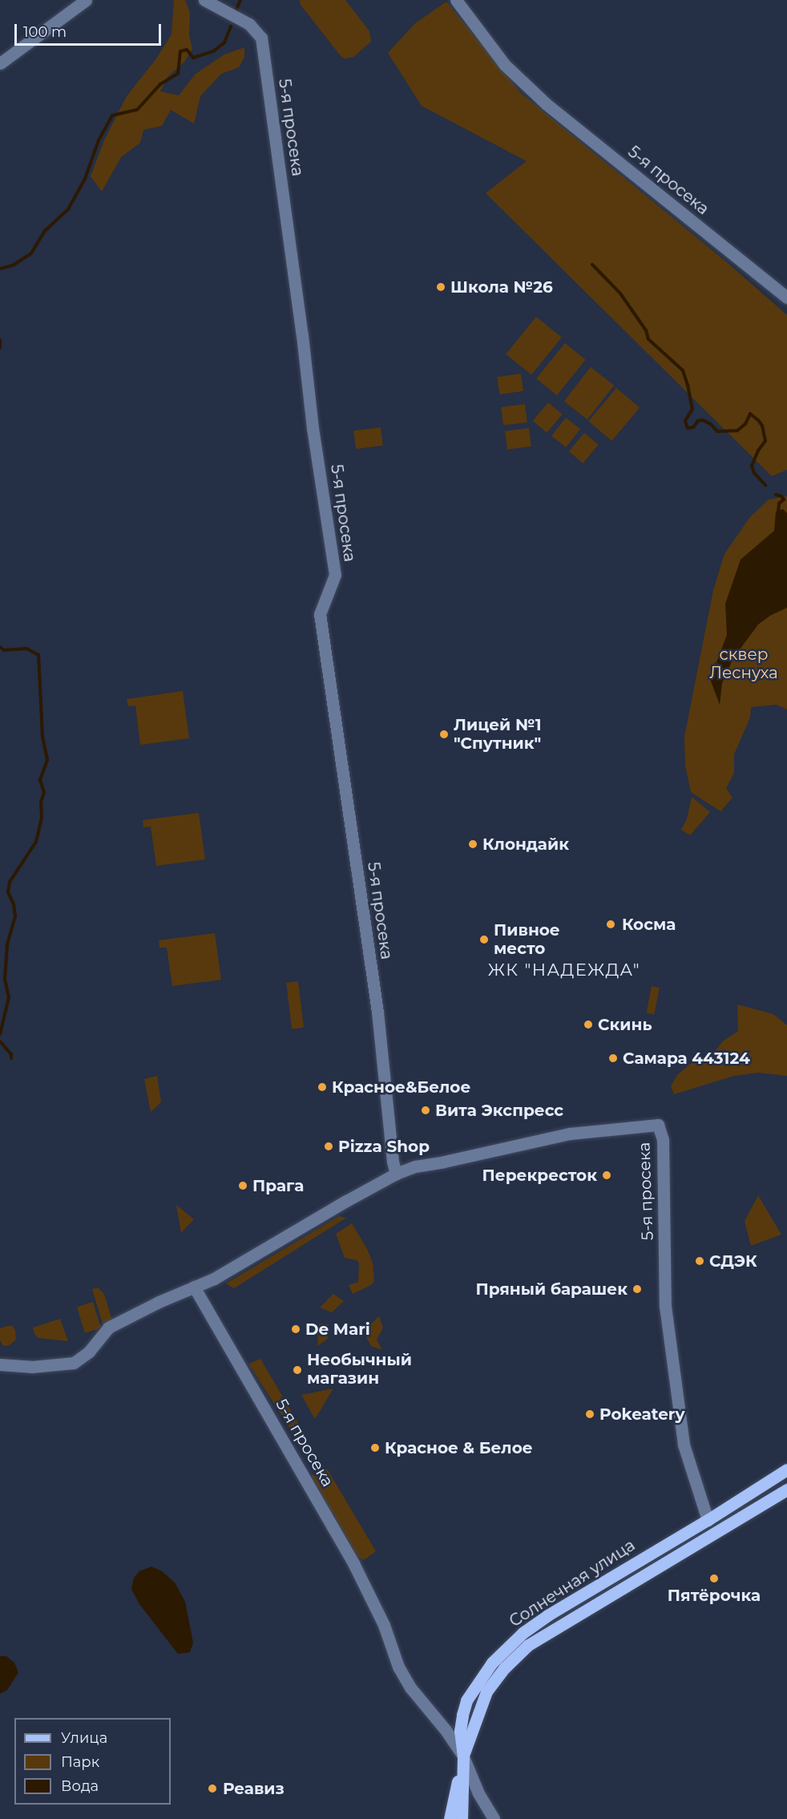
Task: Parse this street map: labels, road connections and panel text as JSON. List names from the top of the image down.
{
  "streets": {
    "main road": ["Солнечная улица"],
    "street": ["5-я просека"]
  },
  "crossings": [
    ["5-я просека", "Солнечная улица"]
  ],
  "districts": ["ЖК \"НАДЕЖДА\""],
  "parks": ["сквер Леснуха"],
  "places": [
    "Школа №26",
    "Лицей №1 \"Спутник\"",
    "Клондайк",
    "Косма",
    "Пивное место",
    "Скинь",
    "Самара 443124",
    "Красное&Белое",
    "Вита Экспресс",
    "Pizza Shop",
    "Перекресток",
    "Прага",
    "СДЭК",
    "Пряный барашек",
    "De Mari",
    "Необычный магазин",
    "Pokeatery",
    "Красное & Белое",
    "Пятёрочка",
    "Реавиз"
  ],
  "legend": ["Улица", "Парк", "Вода"],
  "scale_bar": "100 m"
}
